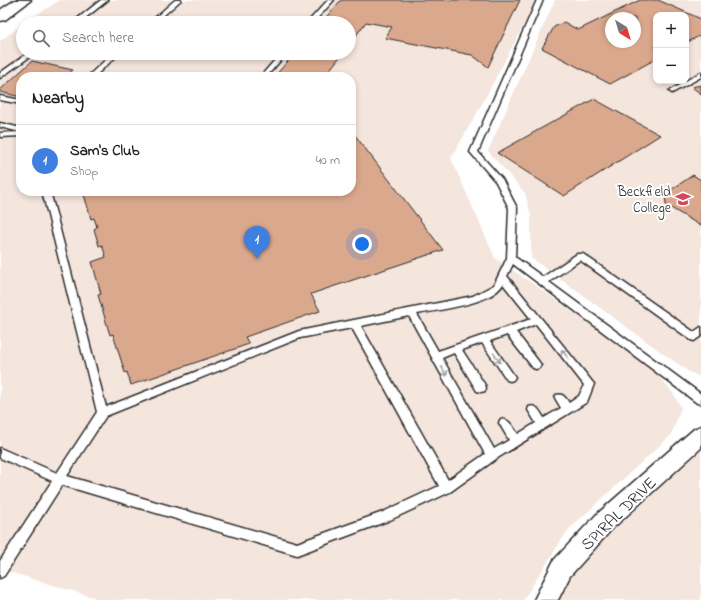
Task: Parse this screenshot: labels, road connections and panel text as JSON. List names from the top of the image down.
{
  "streets": {
    "street": ["SPIRAL DRIVE"]
  },
  "places": {
    "school or university": ["Beckfield College"]
  },
  "north": "bottom right",
  "page": {
    "map_buttons": ["+", "−"],
    "search": "Search here",
    "heading": "Nearby",
    "list": [
      {
        "mark": "1",
        "name": "Sam's Club",
        "note": "Shop",
        "value": "40 m"
      }
    ],
    "pins": "1"
  }
}
